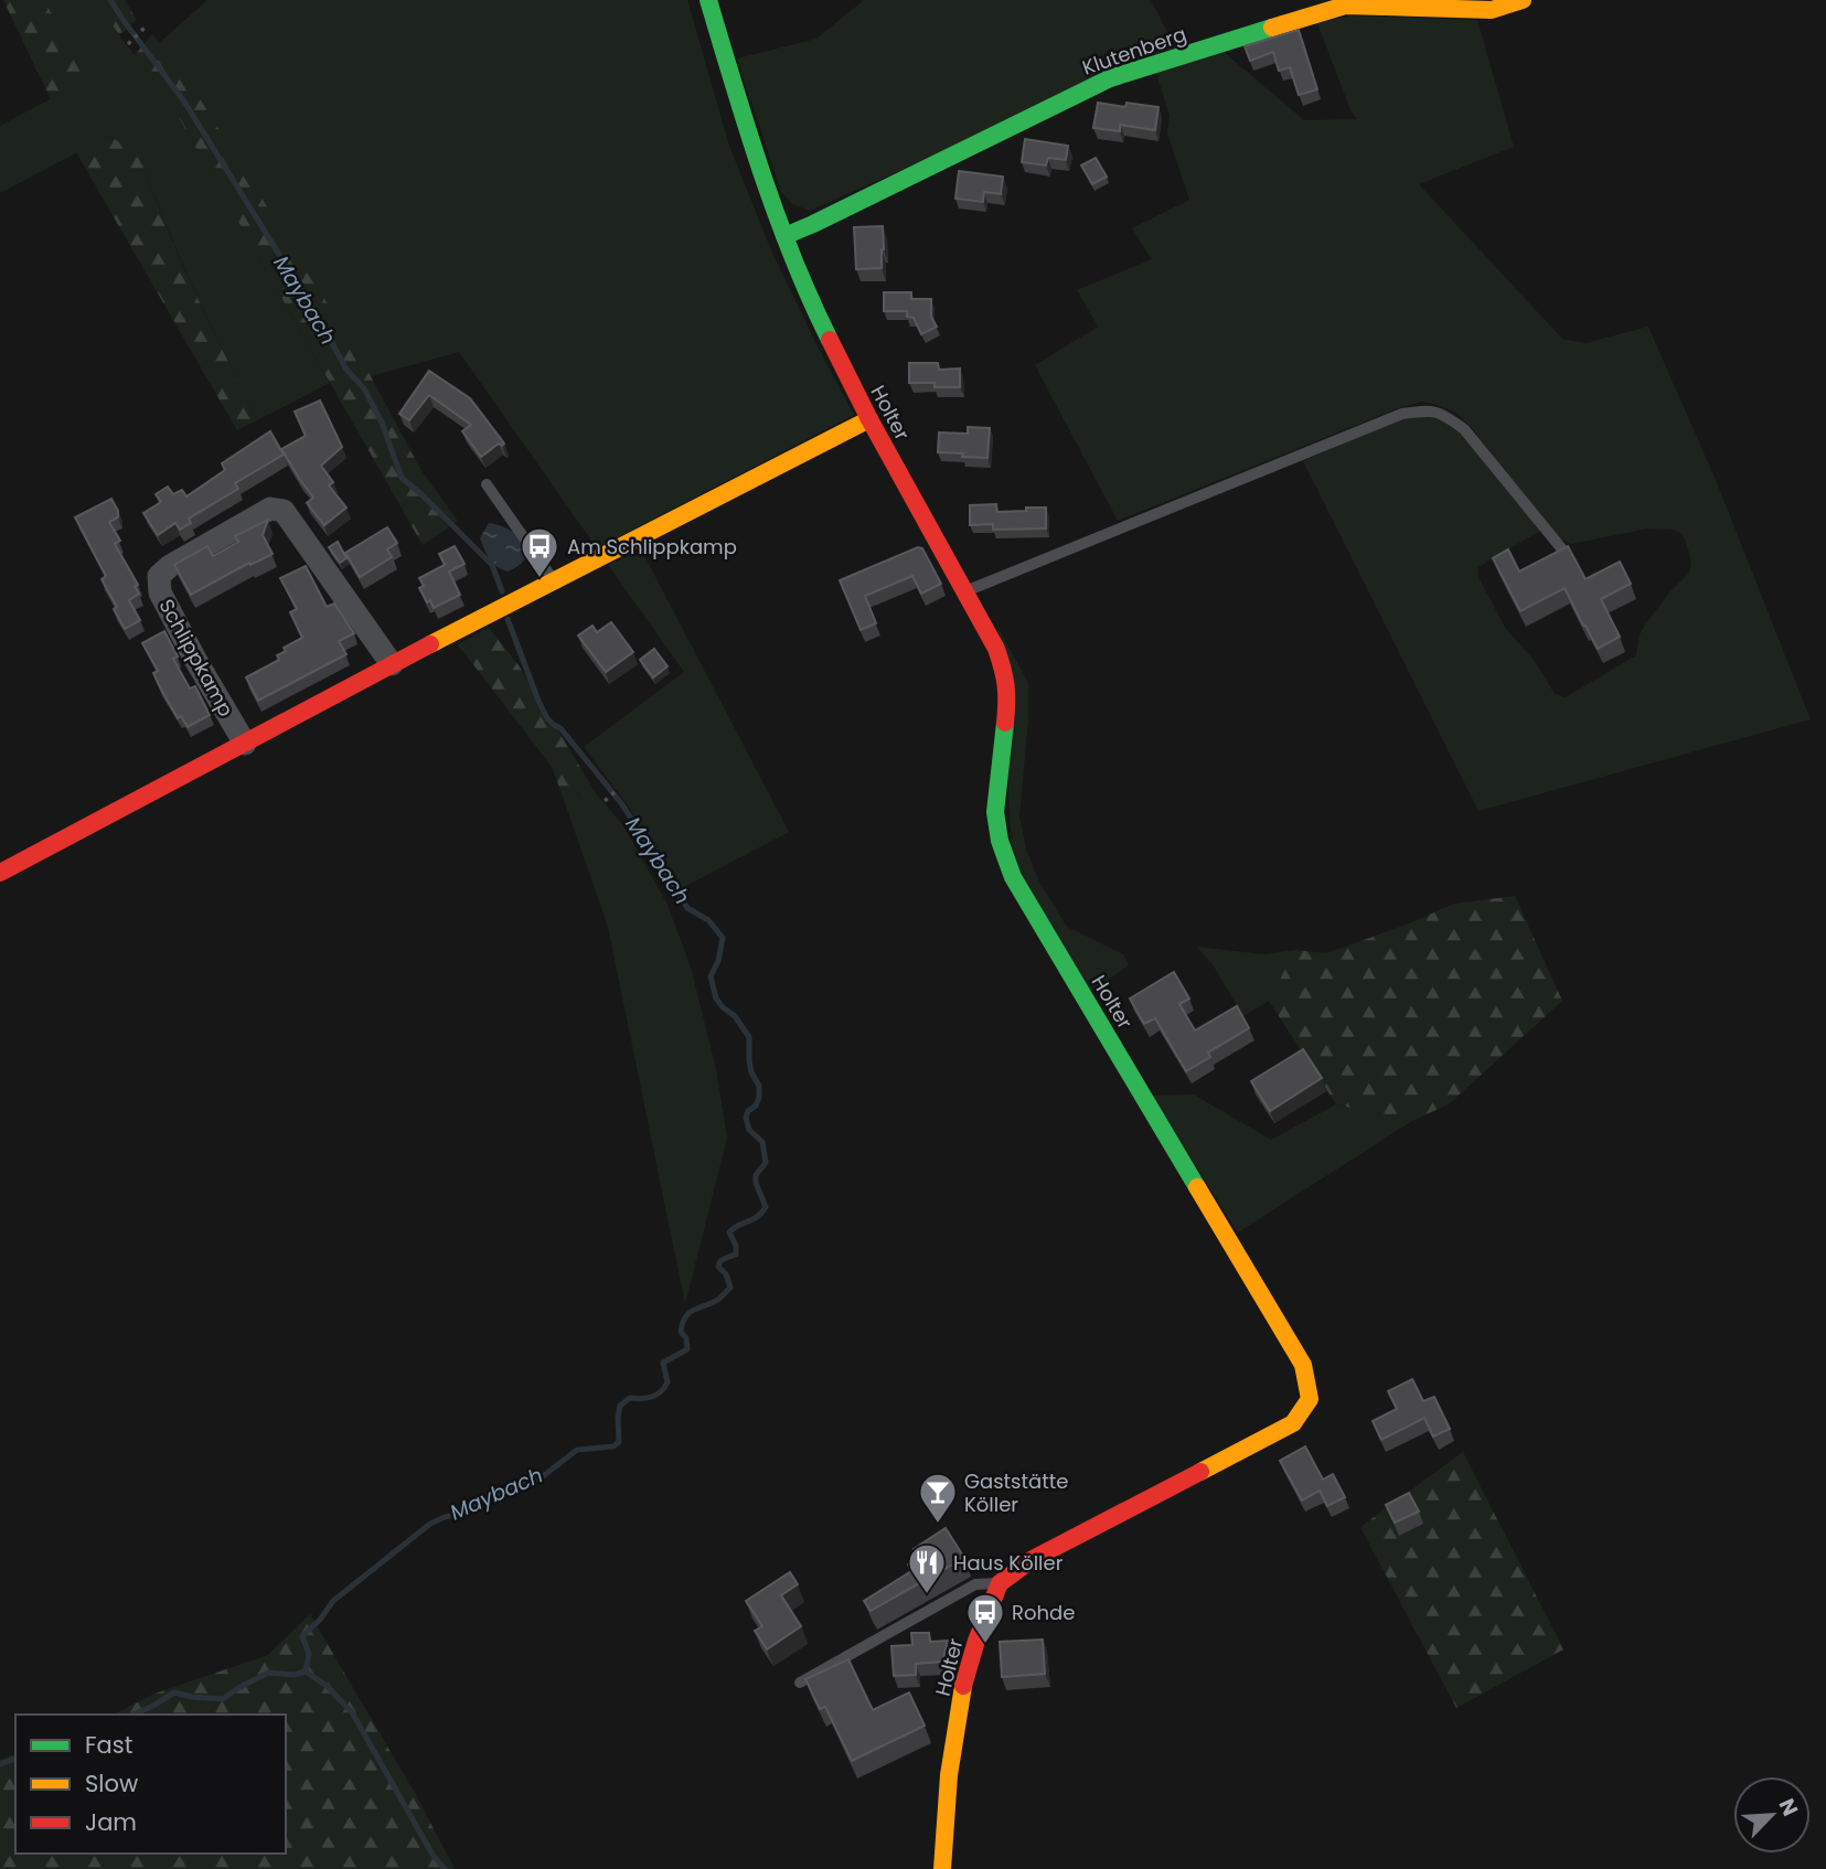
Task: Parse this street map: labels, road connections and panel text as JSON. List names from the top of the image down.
{
  "streets": {
    "street": ["Klutenberg", "Holter", "Schlippkamp"]
  },
  "crossings": [
    ["Klutenberg", "Holter"]
  ],
  "water": ["Maybach"],
  "places": {
    "bus stop": ["Am Schlippkamp", "Rohde"],
    "bar": ["Gaststätte Köller"],
    "restaurant": ["Haus Köller"]
  },
  "legend": ["Fast", "Slow", "Jam"],
  "north": "top right"
}
